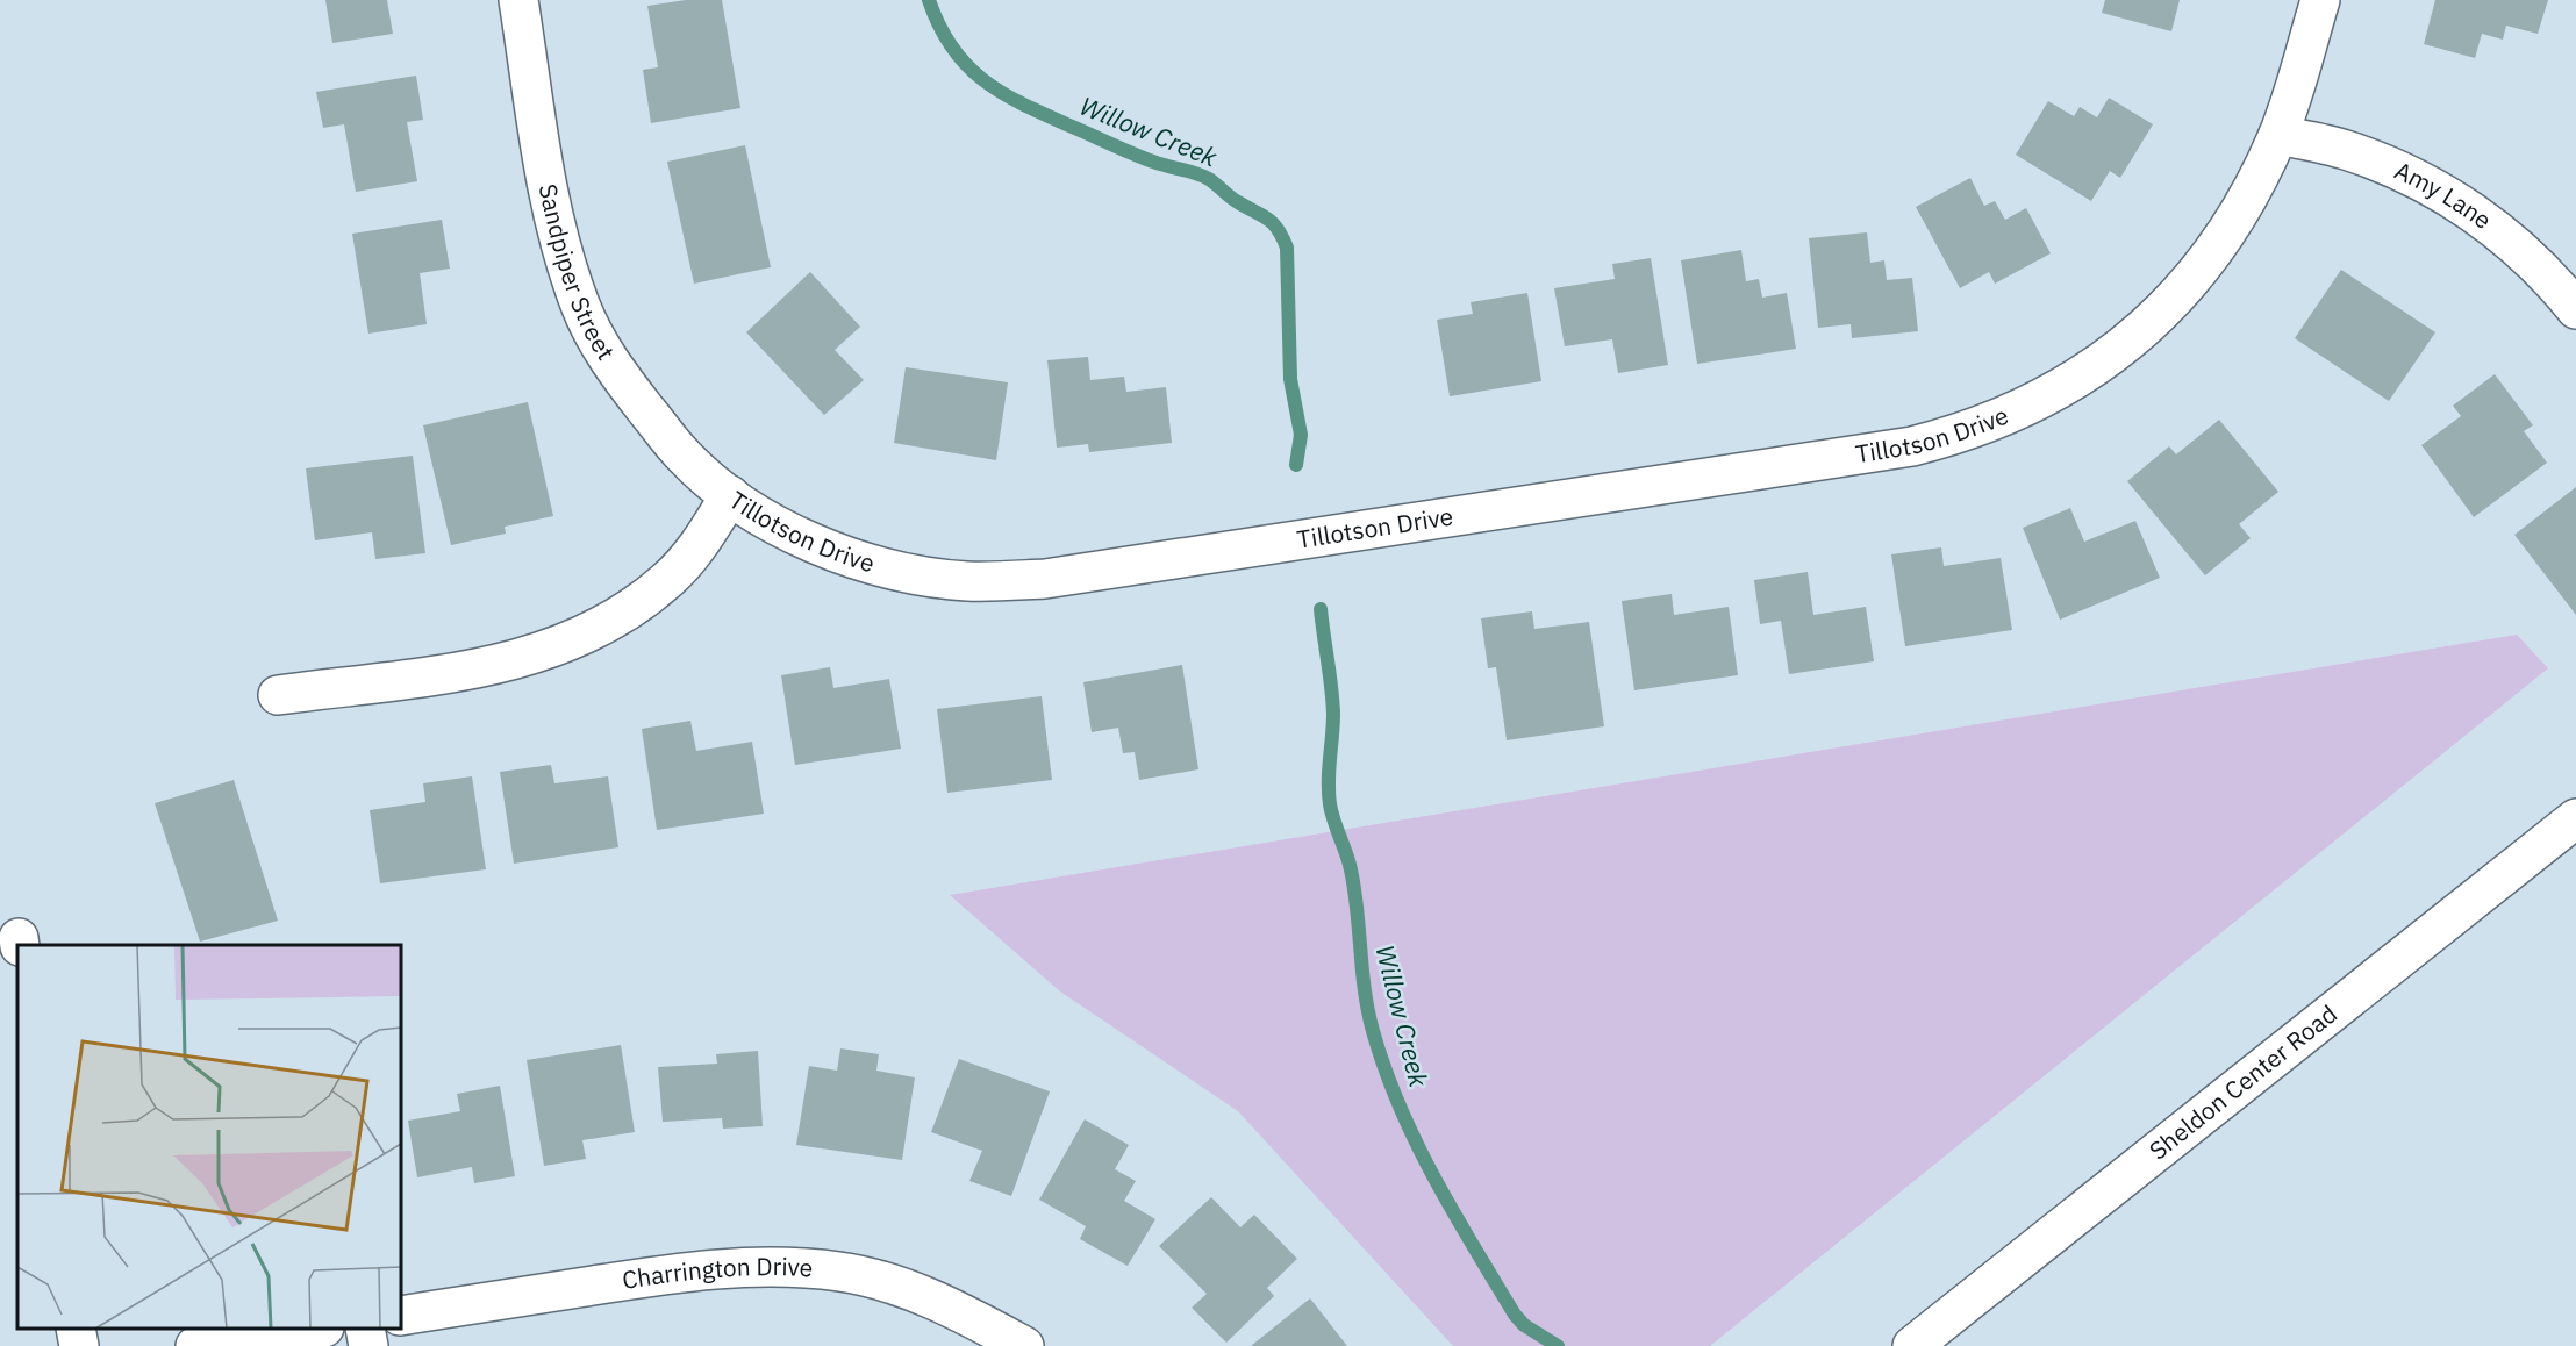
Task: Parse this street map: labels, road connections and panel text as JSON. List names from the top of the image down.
{
  "streets": {
    "street": [
      "Amy Lane",
      "Sandpiper Street",
      "Tillotson Drive",
      "Sheldon Center Road",
      "Charrington Drive"
    ]
  },
  "crossings": [
    ["Amy Lane", "Tillotson Drive"],
    ["Sandpiper Street", "Tillotson Drive"]
  ],
  "water": ["Willow Creek"]
}
